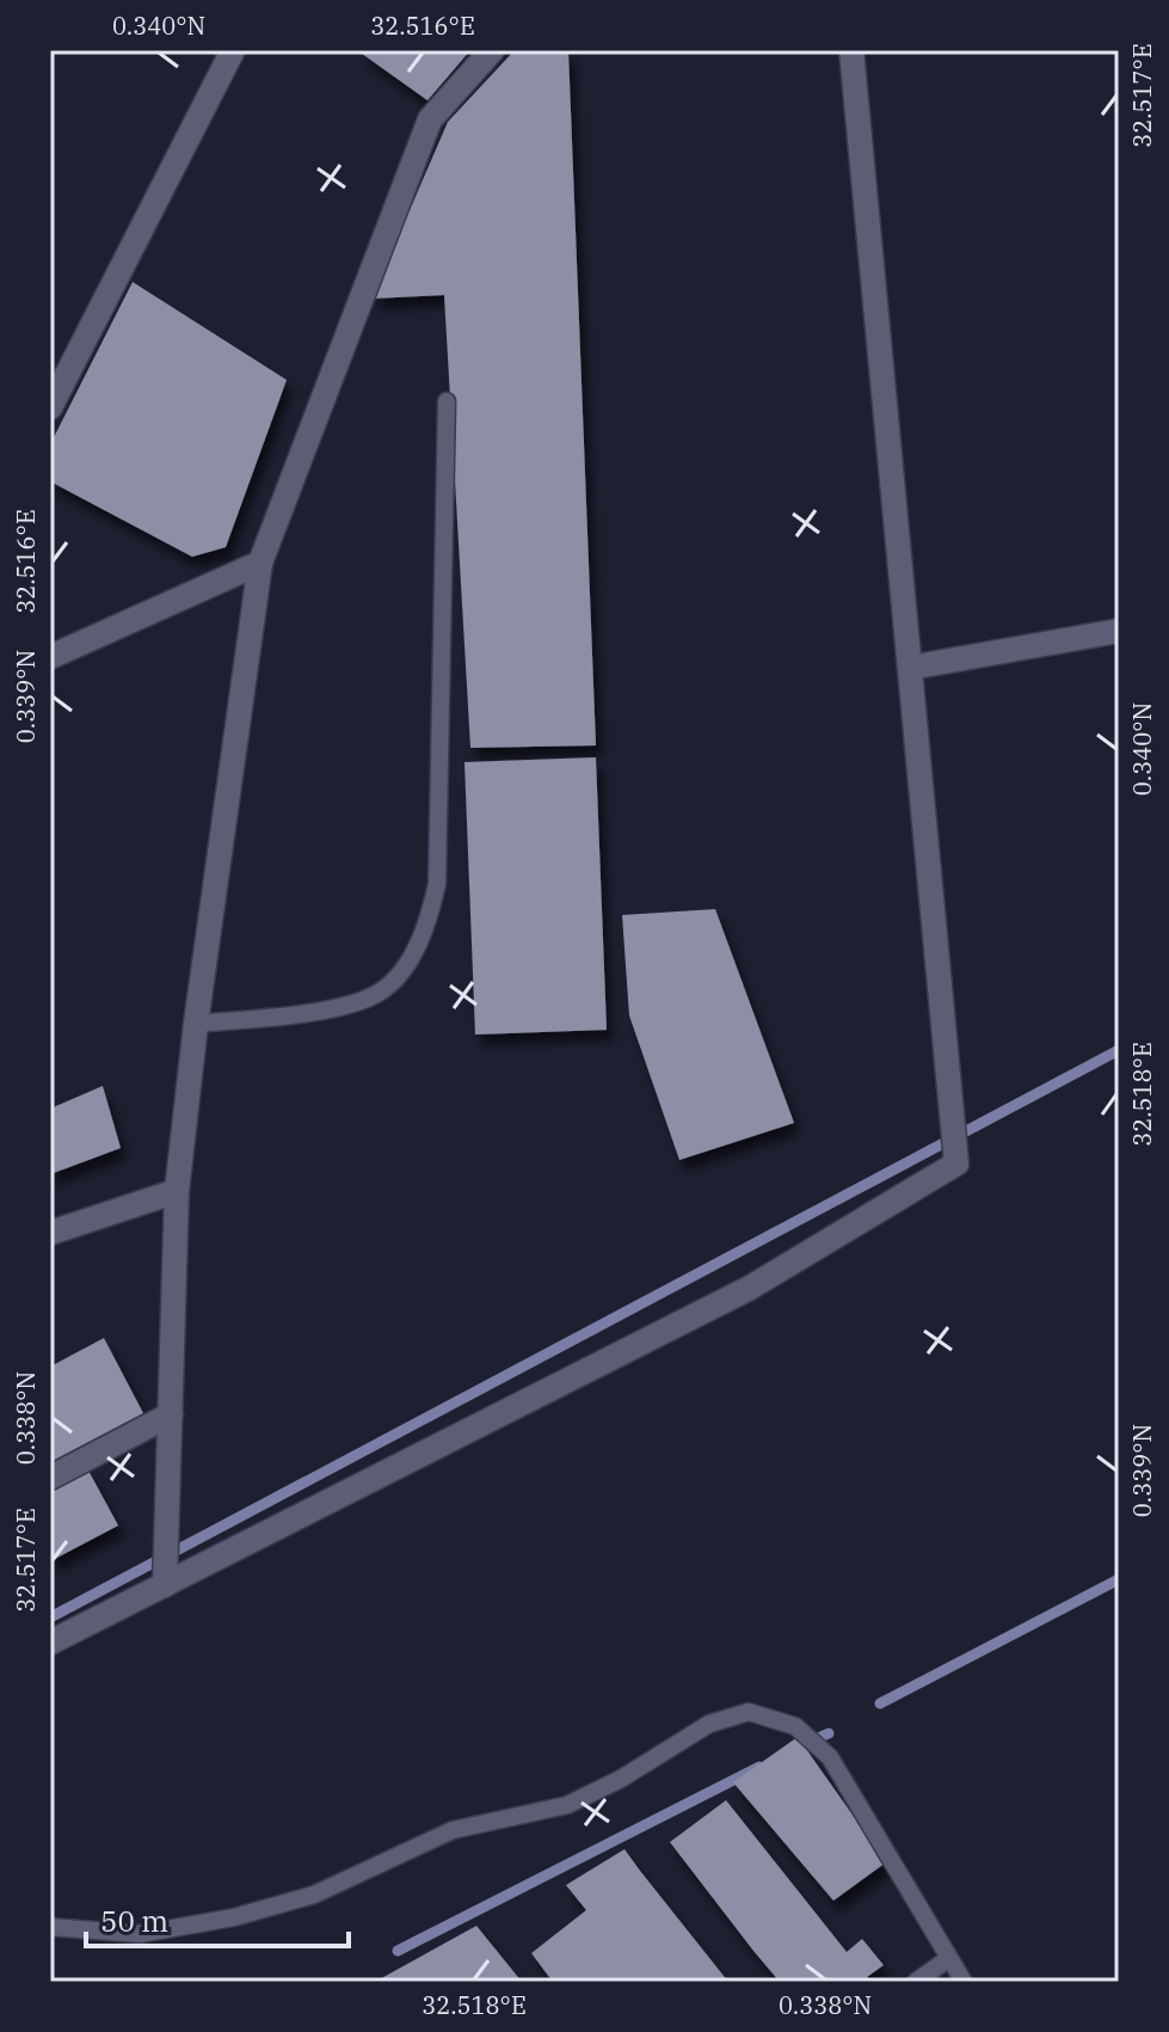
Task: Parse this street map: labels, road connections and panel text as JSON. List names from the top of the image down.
{
  "scale_bar": "50 m",
  "coordinates": [
    "0.340°N",
    "32.516°E",
    "32.517°E",
    "0.339°N",
    "32.518°E",
    "0.338°N"
  ]
}
